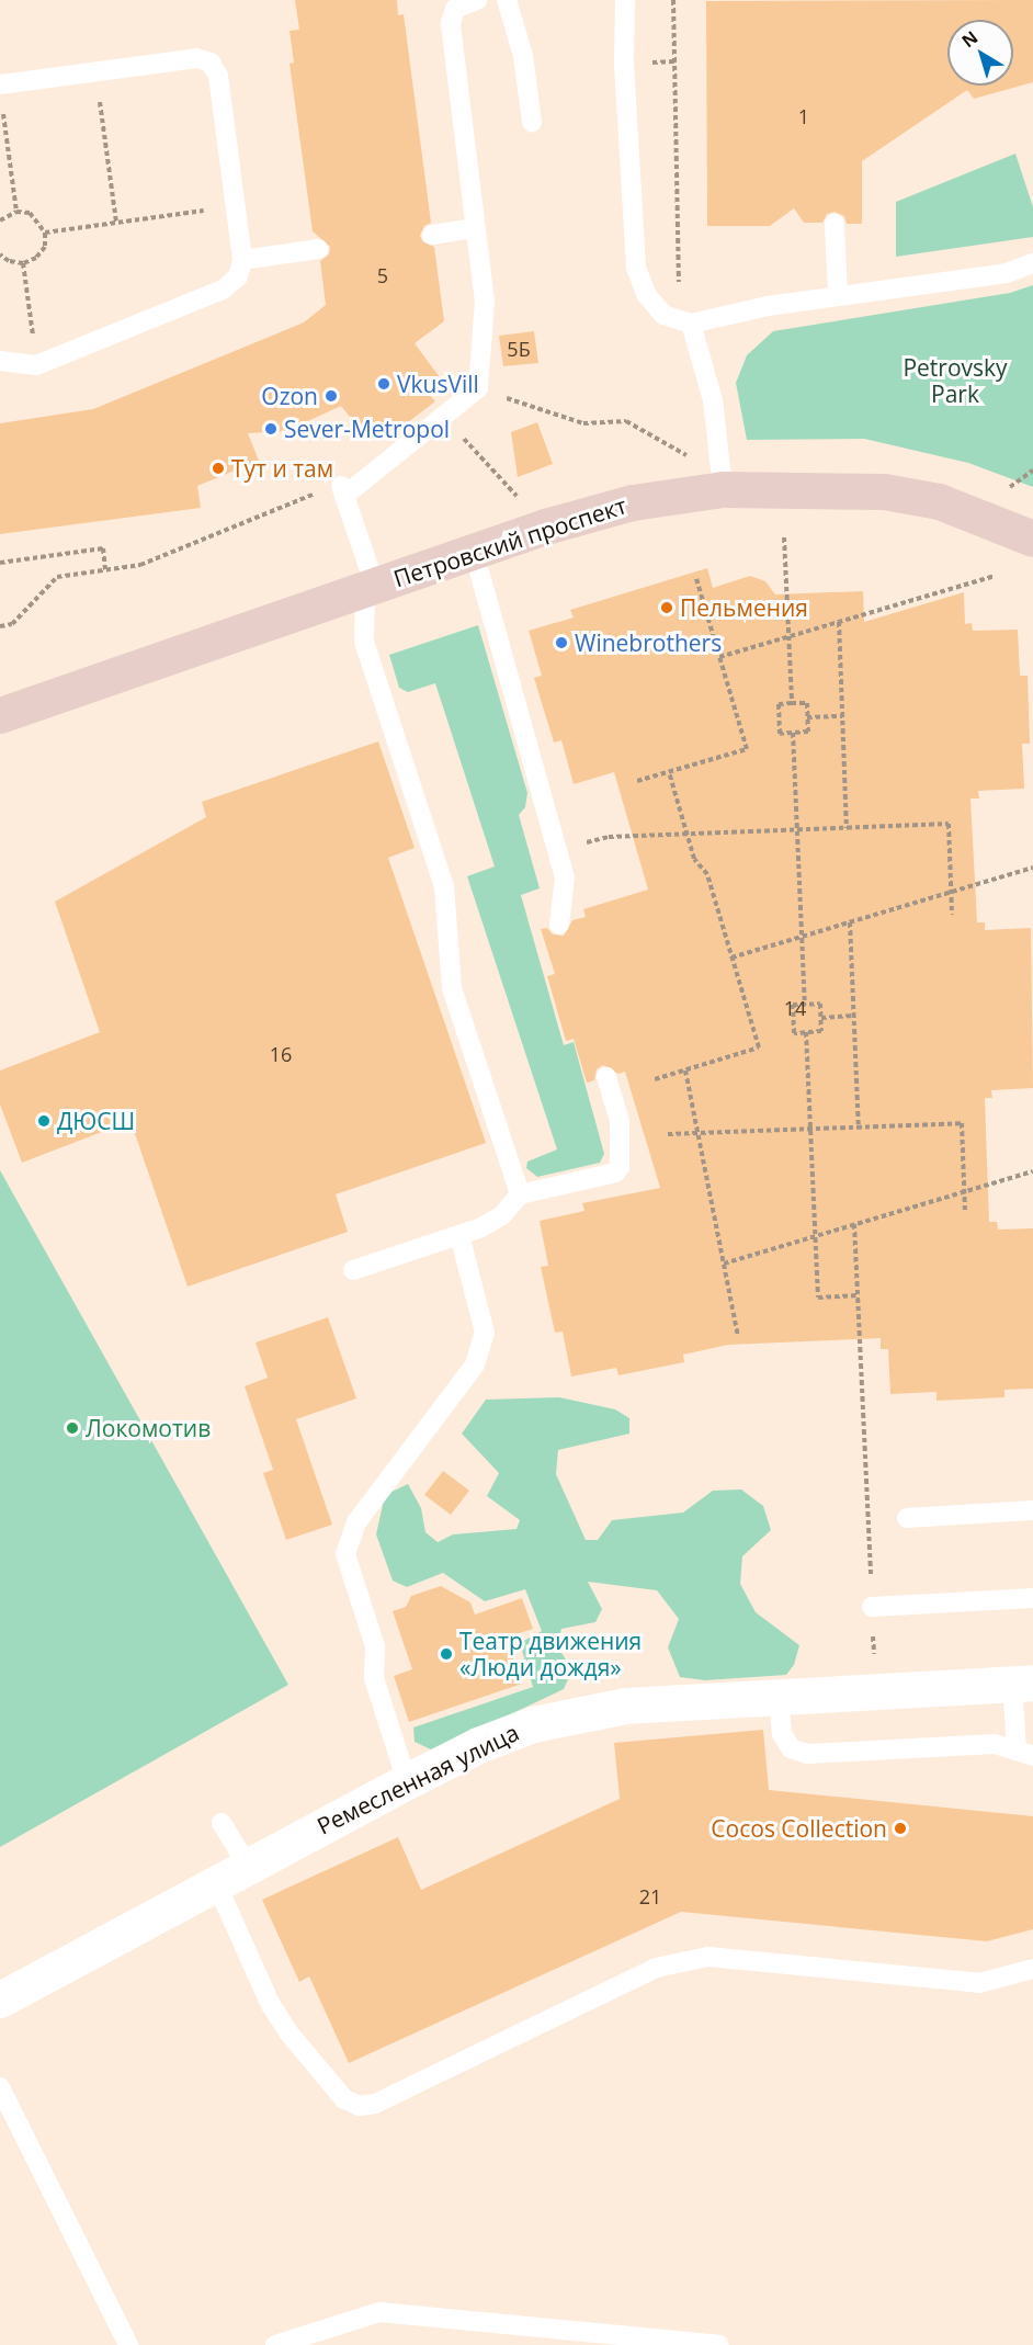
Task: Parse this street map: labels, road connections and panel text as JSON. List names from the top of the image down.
{
  "streets": {
    "street": ["Петровский проспект", "Ремесленная улица"]
  },
  "parks": ["Petrovsky Park"],
  "places": [
    "VkusVill",
    "Ozon",
    "Sever-Metropol",
    "Тут и там",
    "Пельмения",
    "Winebrothers",
    "ДЮСШ",
    "Локомотив",
    "Театр движения «Люди дождя»",
    "Cocos Collection"
  ],
  "house_numbers": [
    "1",
    "5",
    "5Б",
    "14",
    "16",
    "21"
  ],
  "north": "top left"
}
